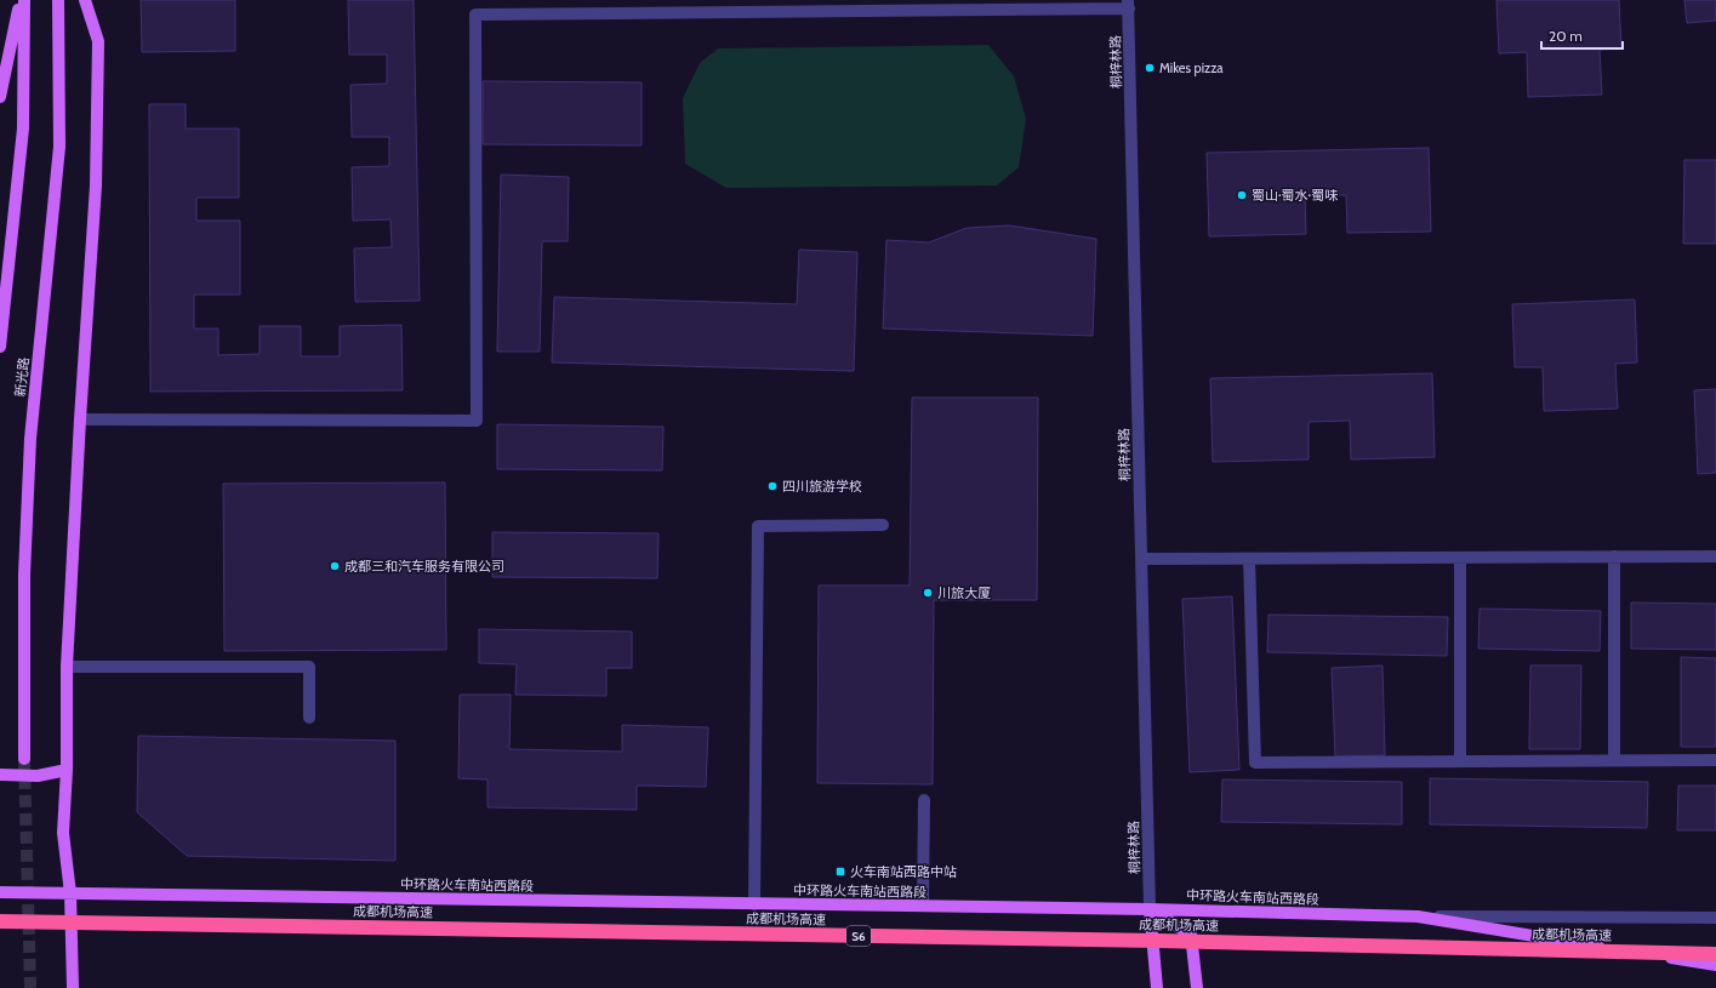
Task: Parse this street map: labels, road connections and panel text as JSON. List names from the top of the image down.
{
  "streets": {
    "highway": ["成都机场高速", "S6"],
    "main road": ["新光路", "中环路火车南站西路段"],
    "street": ["桐梓林路"]
  },
  "crossings": [
    ["桐梓林路", "中环路火车南站西路段"]
  ],
  "places": {
    "other": [
      "Mikes pizza",
      "蜀山·蜀水·蜀味",
      "四川旅游学校",
      "成都三和汽车服务有限公司",
      "川旅大厦"
    ],
    "transit": ["火车南站西路中站"]
  },
  "scale_bar": "20 m"
}
